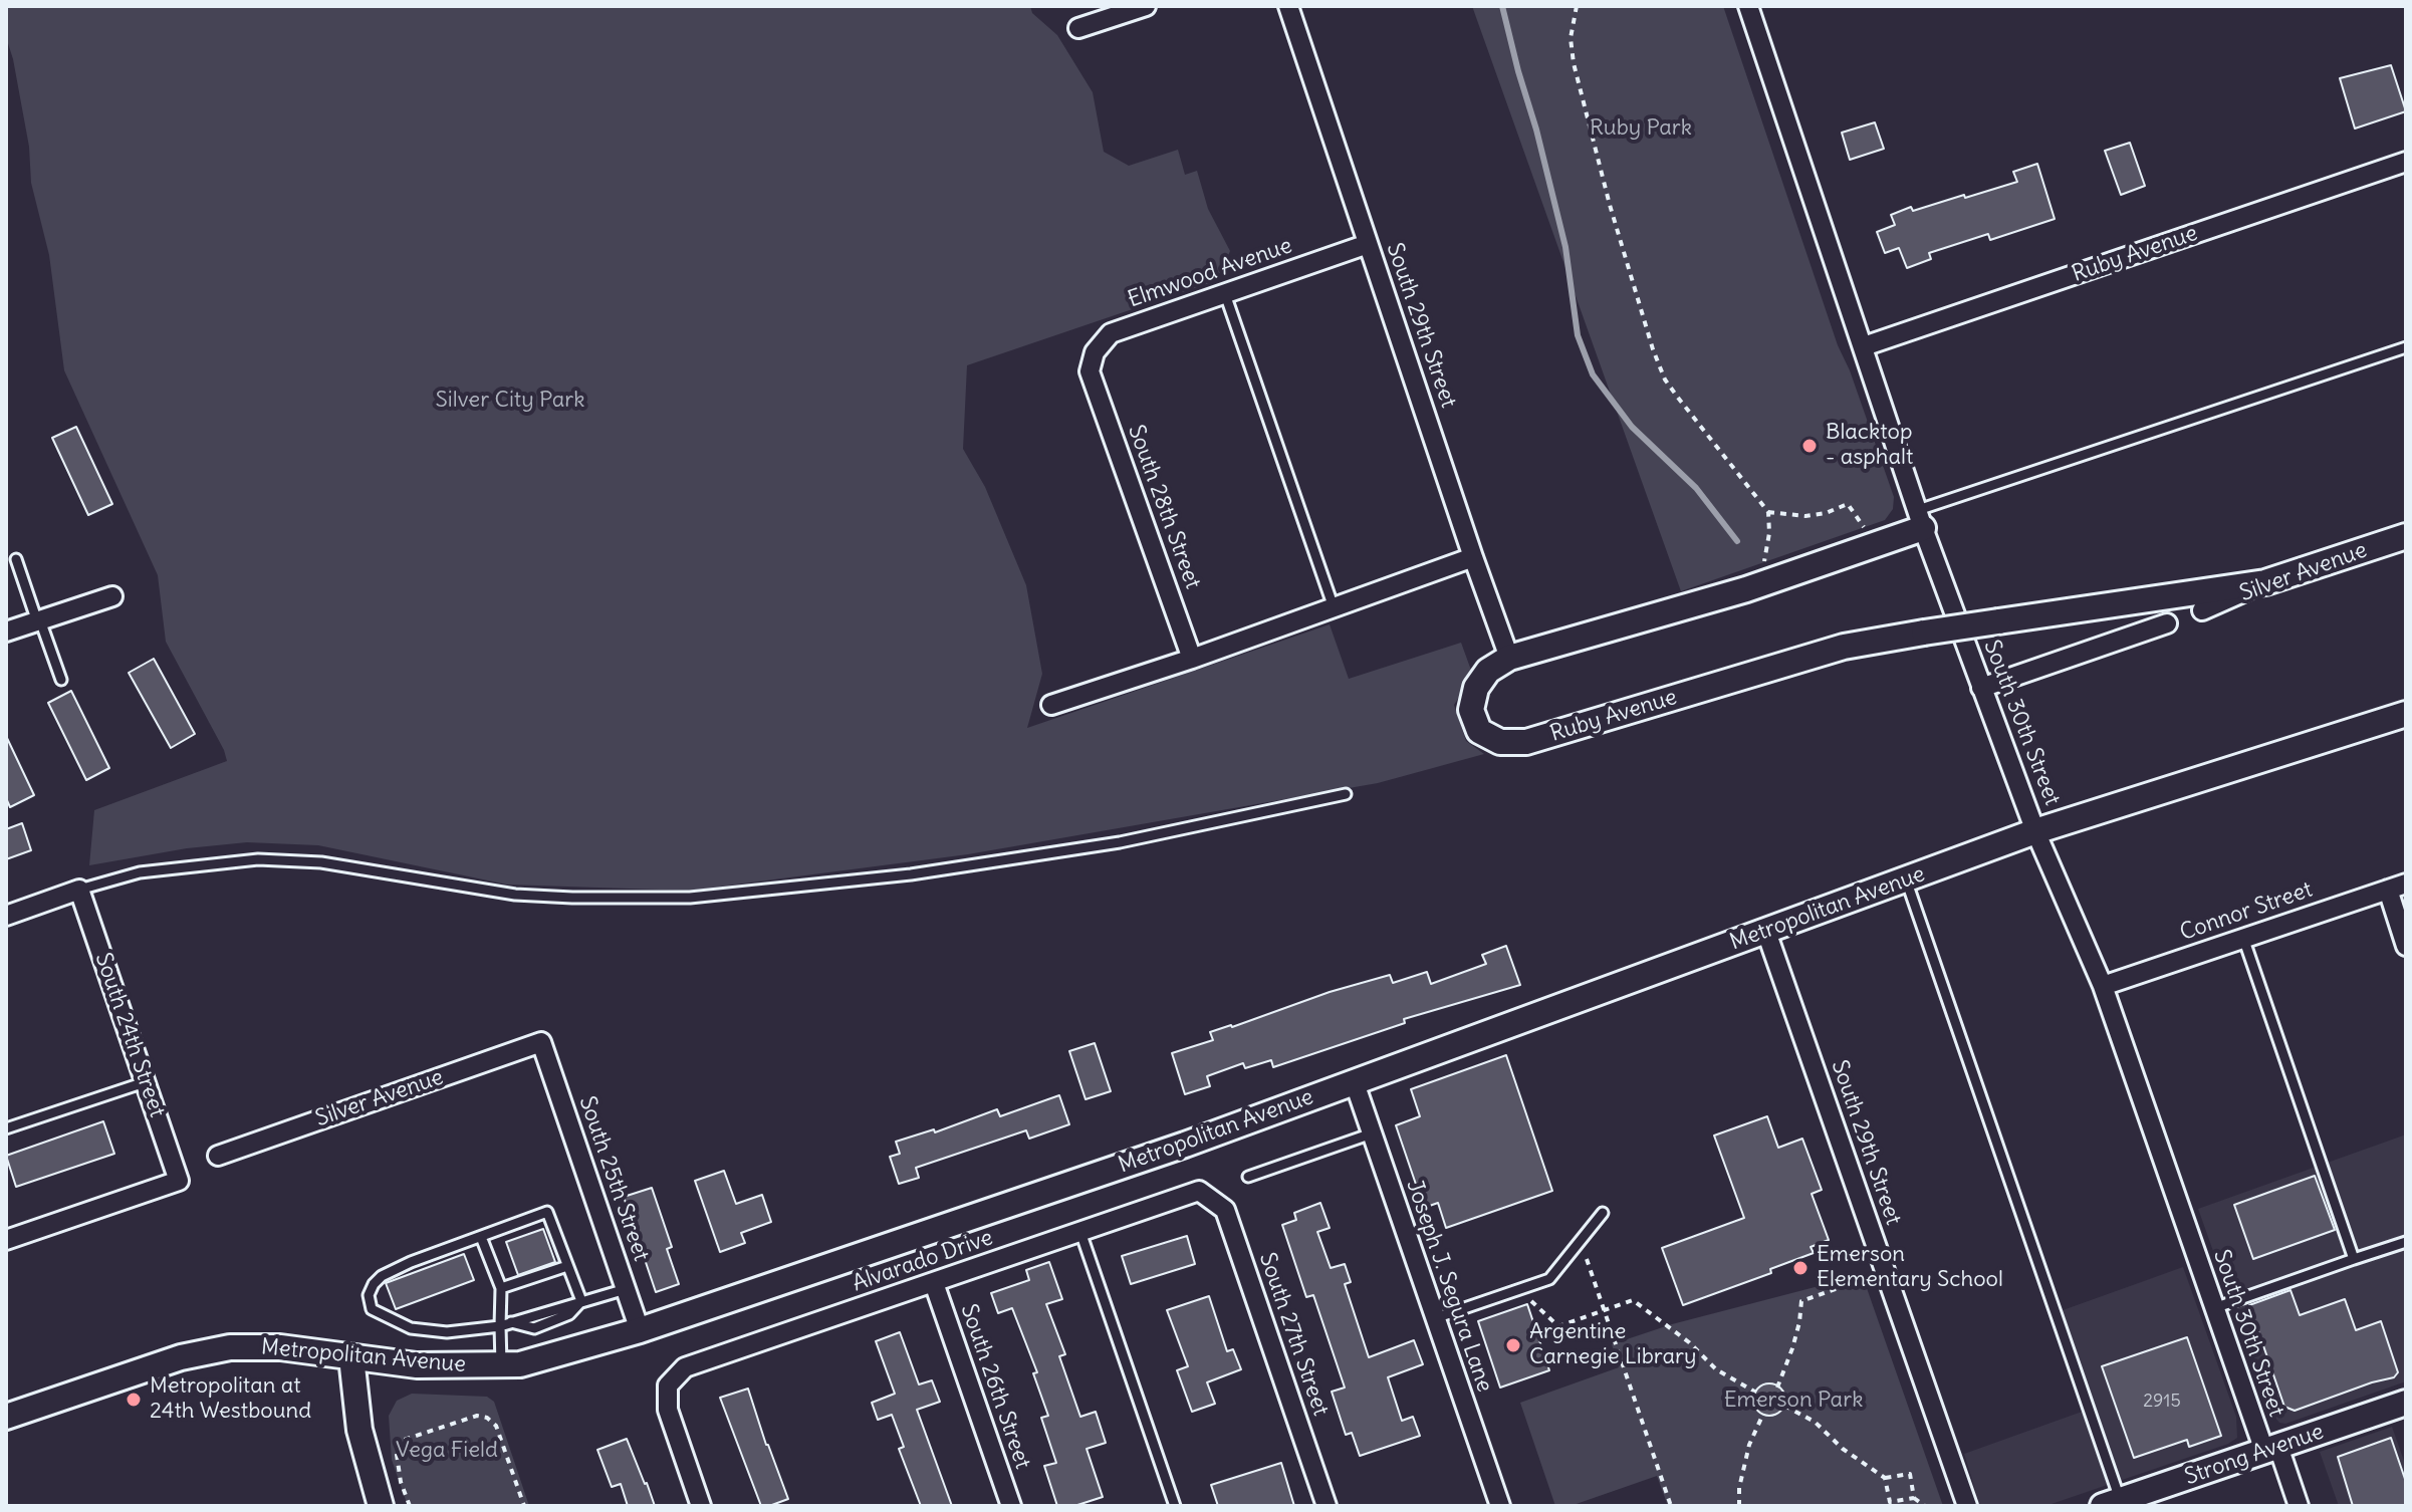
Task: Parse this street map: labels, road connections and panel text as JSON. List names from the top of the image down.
{
  "streets": {
    "main road": [
      "Ruby Avenue",
      "Silver Avenue",
      "Metropolitan Avenue",
      "Strong Avenue"
    ],
    "street": [
      "Elmwood Avenue",
      "South 29th Street",
      "South 28th Street",
      "South 30th Street",
      "Connor Street",
      "South 24th Street",
      "South 25th Street",
      "Alvarado Drive",
      "Joseph J. Segura Lane",
      "South 27th Street",
      "South 26th Street"
    ]
  },
  "crossings": [
    ["Ruby Avenue", "South 29th Street"],
    ["Ruby Avenue", "Silver Avenue"],
    ["Ruby Avenue", "South 30th Street"],
    ["Elmwood Avenue", "South 29th Street"],
    ["Elmwood Avenue", "South 28th Street"],
    ["South 29th Street", "Metropolitan Avenue"],
    ["Silver Avenue", "South 25th Street"],
    ["South 30th Street", "Metropolitan Avenue"],
    ["South 30th Street", "Connor Street"],
    ["South 30th Street", "Strong Avenue"],
    ["Metropolitan Avenue", "South 25th Street"],
    ["Metropolitan Avenue", "Joseph J. Segura Lane"],
    ["Alvarado Drive", "South 27th Street"],
    ["Alvarado Drive", "South 26th Street"]
  ],
  "parks": [
    "Ruby Park",
    "Silver City Park",
    "Emerson Park",
    "Vega Field"
  ],
  "places": [
    "Blacktop - asphalt",
    "Emerson Elementary School",
    "Argentine Carnegie Library",
    "Metropolitan at 24th Westbound"
  ],
  "house_numbers": ["2915"]
}
